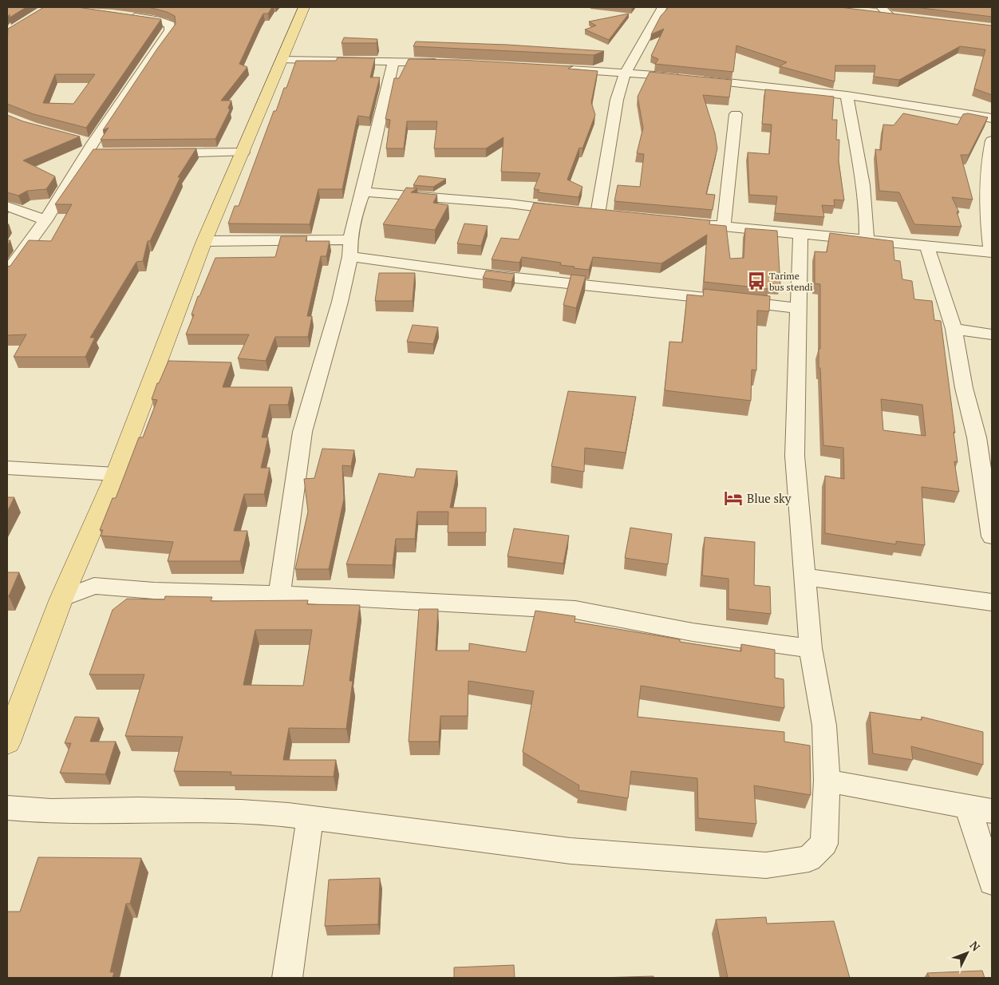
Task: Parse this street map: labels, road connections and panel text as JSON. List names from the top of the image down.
{
  "places": {
    "bus stop": ["Tarime bus stendi"],
    "hotel": ["Blue sky"]
  },
  "north": "top right"
}
